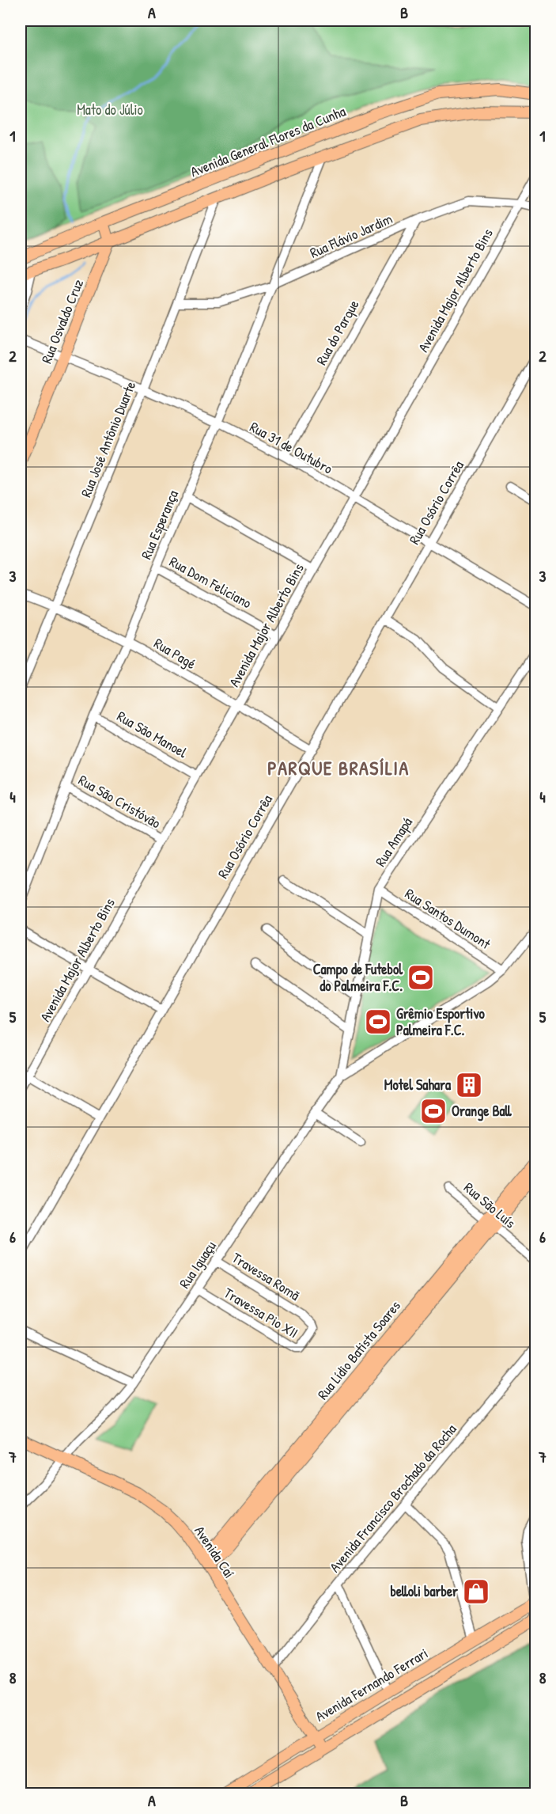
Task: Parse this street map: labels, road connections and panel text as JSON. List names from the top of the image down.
{
  "streets": {
    "main road": [
      "Avenida General Flores da Cunha",
      "Rua Osvaldo Cruz",
      "Rua Lídio Batista Soares",
      "Avenida Caí",
      "Avenida Fernando Ferrari"
    ],
    "street": [
      "Rua Flávio Jardim",
      "Avenida Major Alberto Bins",
      "Rua do Parque",
      "Rua José Antônio Duarte",
      "Rua 31 de Outubro",
      "Rua Osório Corrêa",
      "Rua Esperança",
      "Rua Dom Feliciano",
      "Rua Pagé",
      "Rua São Manoel",
      "Rua São Cristóvão",
      "Rua Amapá",
      "Rua Santos Dumont",
      "Rua São Luís",
      "Rua Iguaçu",
      "Travessa Romã",
      "Travessa Pio XII",
      "Avenida Francisco Brochado da Rocha"
    ]
  },
  "crossings": [
    ["Rua Flávio Jardim", "Avenida Major Alberto Bins"],
    ["Rua Flávio Jardim", "Rua do Parque"],
    ["Rua Flávio Jardim", "Rua José Antônio Duarte"],
    ["Rua Flávio Jardim", "Rua Esperança"],
    ["Avenida Major Alberto Bins", "Rua 31 de Outubro"],
    ["Avenida Major Alberto Bins", "Rua Dom Feliciano"],
    ["Avenida Major Alberto Bins", "Rua Pagé"],
    ["Avenida Major Alberto Bins", "Rua São Manoel"],
    ["Avenida Major Alberto Bins", "Rua São Cristóvão"],
    ["Rua Osvaldo Cruz", "Rua 31 de Outubro"],
    ["Rua do Parque", "Rua 31 de Outubro"],
    ["Rua José Antônio Duarte", "Rua 31 de Outubro"],
    ["Rua José Antônio Duarte", "Rua Pagé"],
    ["Rua 31 de Outubro", "Rua Osório Corrêa"],
    ["Rua 31 de Outubro", "Rua Esperança"],
    ["Rua Osório Corrêa", "Rua Pagé"],
    ["Rua Esperança", "Rua Dom Feliciano"],
    ["Rua Esperança", "Rua Pagé"],
    ["Rua Esperança", "Rua São Manoel"],
    ["Rua Esperança", "Rua São Cristóvão"],
    ["Rua Amapá", "Rua Santos Dumont"],
    ["Rua Amapá", "Rua Iguaçu"],
    ["Rua São Luís", "Rua Lídio Batista Soares"],
    ["Rua Iguaçu", "Travessa Romã"],
    ["Rua Iguaçu", "Travessa Pio XII"],
    ["Rua Iguaçu", "Avenida Caí"],
    ["Travessa Romã", "Travessa Pio XII"],
    ["Rua Lídio Batista Soares", "Avenida Caí"],
    ["Avenida Francisco Brochado da Rocha", "Avenida Caí"],
    ["Avenida Caí", "Avenida Fernando Ferrari"]
  ],
  "districts": ["PARQUE BRASÍLIA"],
  "parks": ["Mato do Júlio"],
  "places": {
    "sports": ["Campo de Futebol do Palmeira F.C.", "Grêmio Esportivo Palmeira F.C.", "Orange Ball"],
    "building": ["Motel Sahara"],
    "shop": ["belloli barber"]
  },
  "grid": {
    "columns": ["A", "B"],
    "rows": [
      "1",
      "2",
      "3",
      "4",
      "5",
      "6",
      "7",
      "8"
    ]
  }
}
